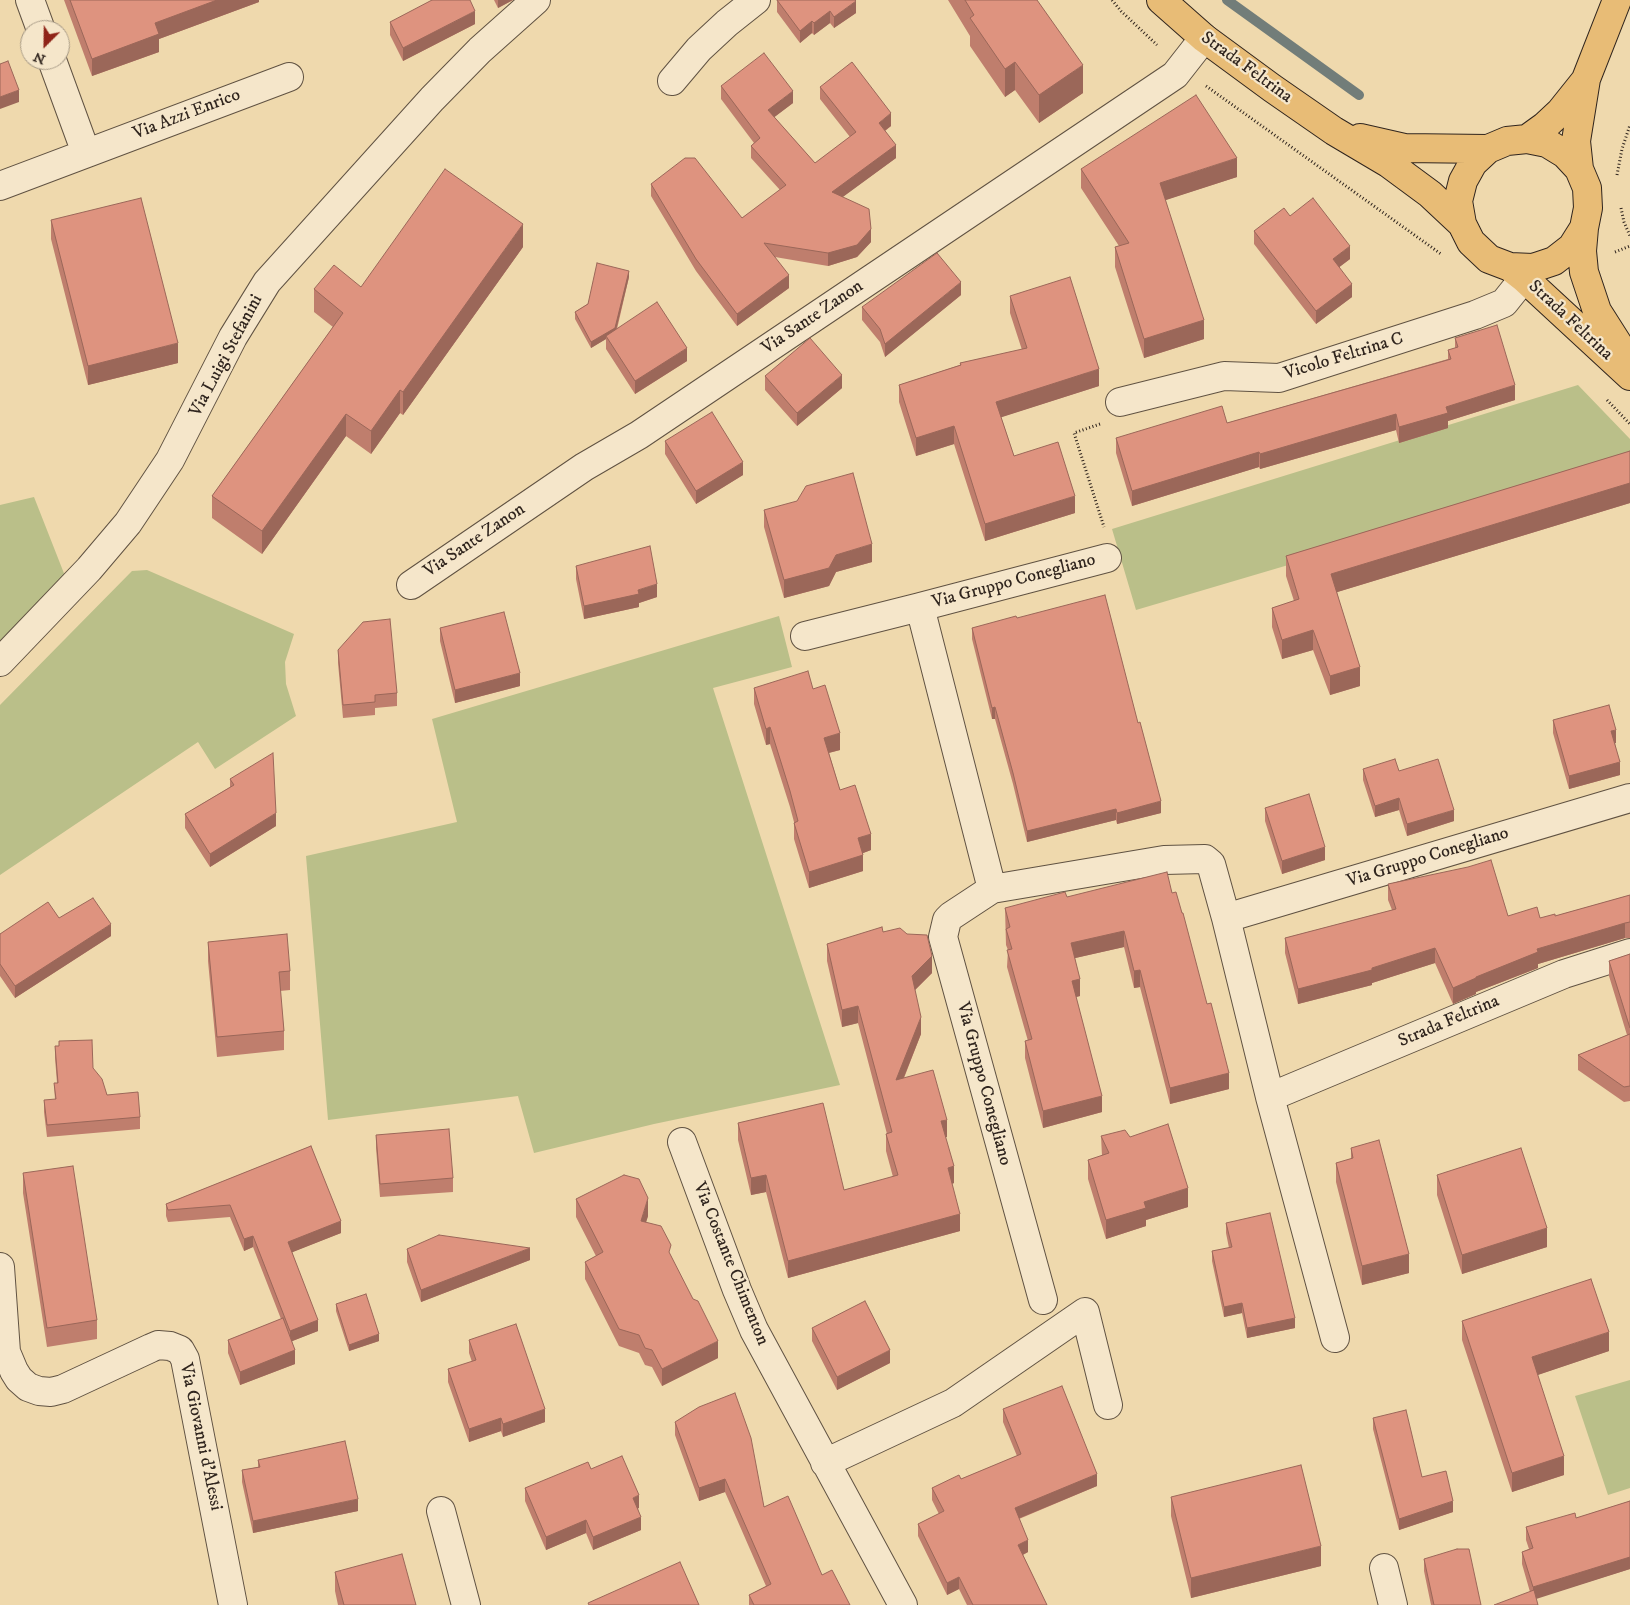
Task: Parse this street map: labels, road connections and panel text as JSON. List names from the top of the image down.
{
  "streets": {
    "main road": ["Strada Feltrina"],
    "street": [
      "Via Azzi Enrico",
      "Via Sante Zanon",
      "Via Luigi Stefanini",
      "Vicolo Feltrina C",
      "Via Gruppo Conegliano",
      "Via Costante Chimenton",
      "Via Giovanni d'Alessi"
    ]
  },
  "crossings": [
    ["Strada Feltrina", "Via Sante Zanon"],
    ["Strada Feltrina", "Vicolo Feltrina C"],
    ["Strada Feltrina", "Via Gruppo Conegliano"]
  ],
  "north": "bottom left"
}
